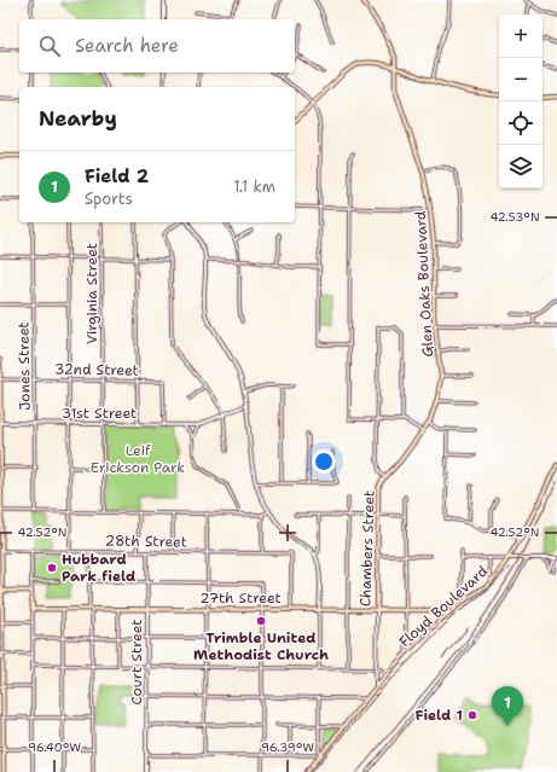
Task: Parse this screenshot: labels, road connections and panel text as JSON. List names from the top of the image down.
{
  "streets": {
    "main road": [
      "Glen Oaks Boulevard",
      "Chambers Street",
      "27th Street",
      "Floyd Boulevard"
    ],
    "street": [
      "Virginia Street",
      "Jones Street",
      "32nd Street",
      "31st Street",
      "28th Street",
      "Court Street"
    ]
  },
  "crossings": [
    ["Glen Oaks Boulevard", "Chambers Street"],
    ["Virginia Street", "32nd Street"],
    ["Virginia Street", "31st Street"],
    ["Jones Street", "32nd Street"],
    ["Jones Street", "31st Street"],
    ["32nd Street", "31st Street"],
    ["28th Street", "27th Street"],
    ["28th Street", "Court Street"],
    ["Chambers Street", "27th Street"],
    ["Chambers Street", "Floyd Boulevard"],
    ["27th Street", "Floyd Boulevard"],
    ["27th Street", "Court Street"]
  ],
  "parks": ["Leif Erickson Park"],
  "places": ["Hubbard Park field", "Trimble United Methodist Church", "Field 1"],
  "page": {
    "map_buttons": ["+", "−"],
    "search": "Search here",
    "heading": "Nearby",
    "list": [
      {
        "mark": "1",
        "name": "Field 2",
        "note": "Sports",
        "value": "1.1 km"
      }
    ],
    "pins": "1"
  },
  "coordinates": [
    "42.53°N",
    "42.52°N",
    "96.40°W",
    "96.39°W"
  ]
}
